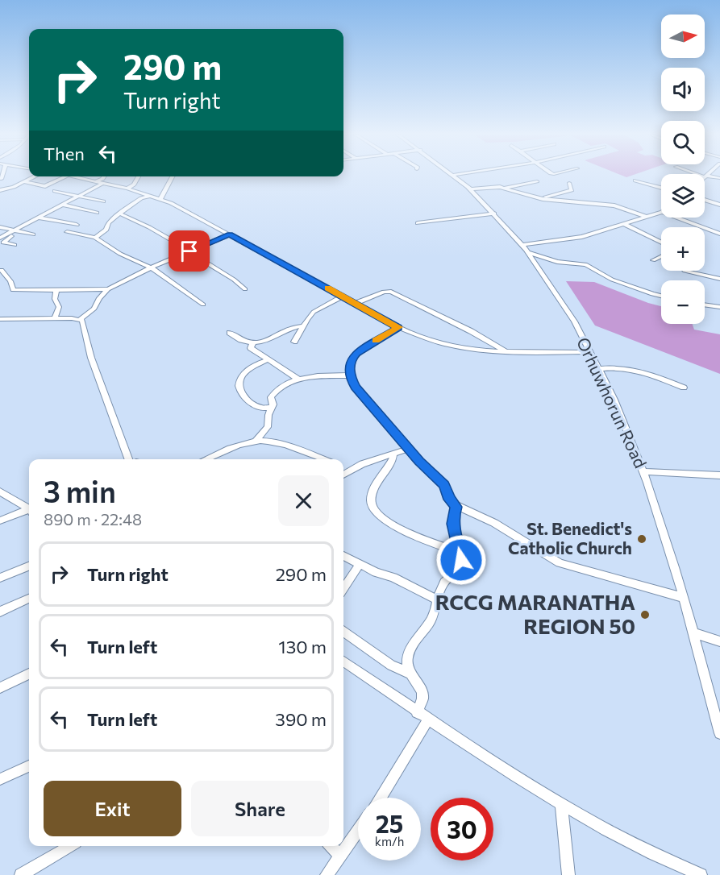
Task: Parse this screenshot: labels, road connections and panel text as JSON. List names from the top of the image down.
{
  "streets": {
    "street": ["Orhuwhorun Road"]
  },
  "places": ["St. Benedict's Catholic Church", "RCCG MARANATHA REGION 50"],
  "north": "right",
  "page": {
    "map_buttons": ["+", "−"],
    "turn": ["290 m", "Turn right"],
    "then": "Then",
    "heading": ["3 min", "890 m · 22:48"],
    "list": [
      {
        "name": "Turn right",
        "value": "290 m"
      },
      {
        "name": "Turn left",
        "value": "130 m"
      },
      {
        "name": "Turn left",
        "value": "390 m"
      }
    ],
    "buttons": ["Exit", "Share"],
    "speed": "25 km/h",
    "limit": "30"
  }
}
